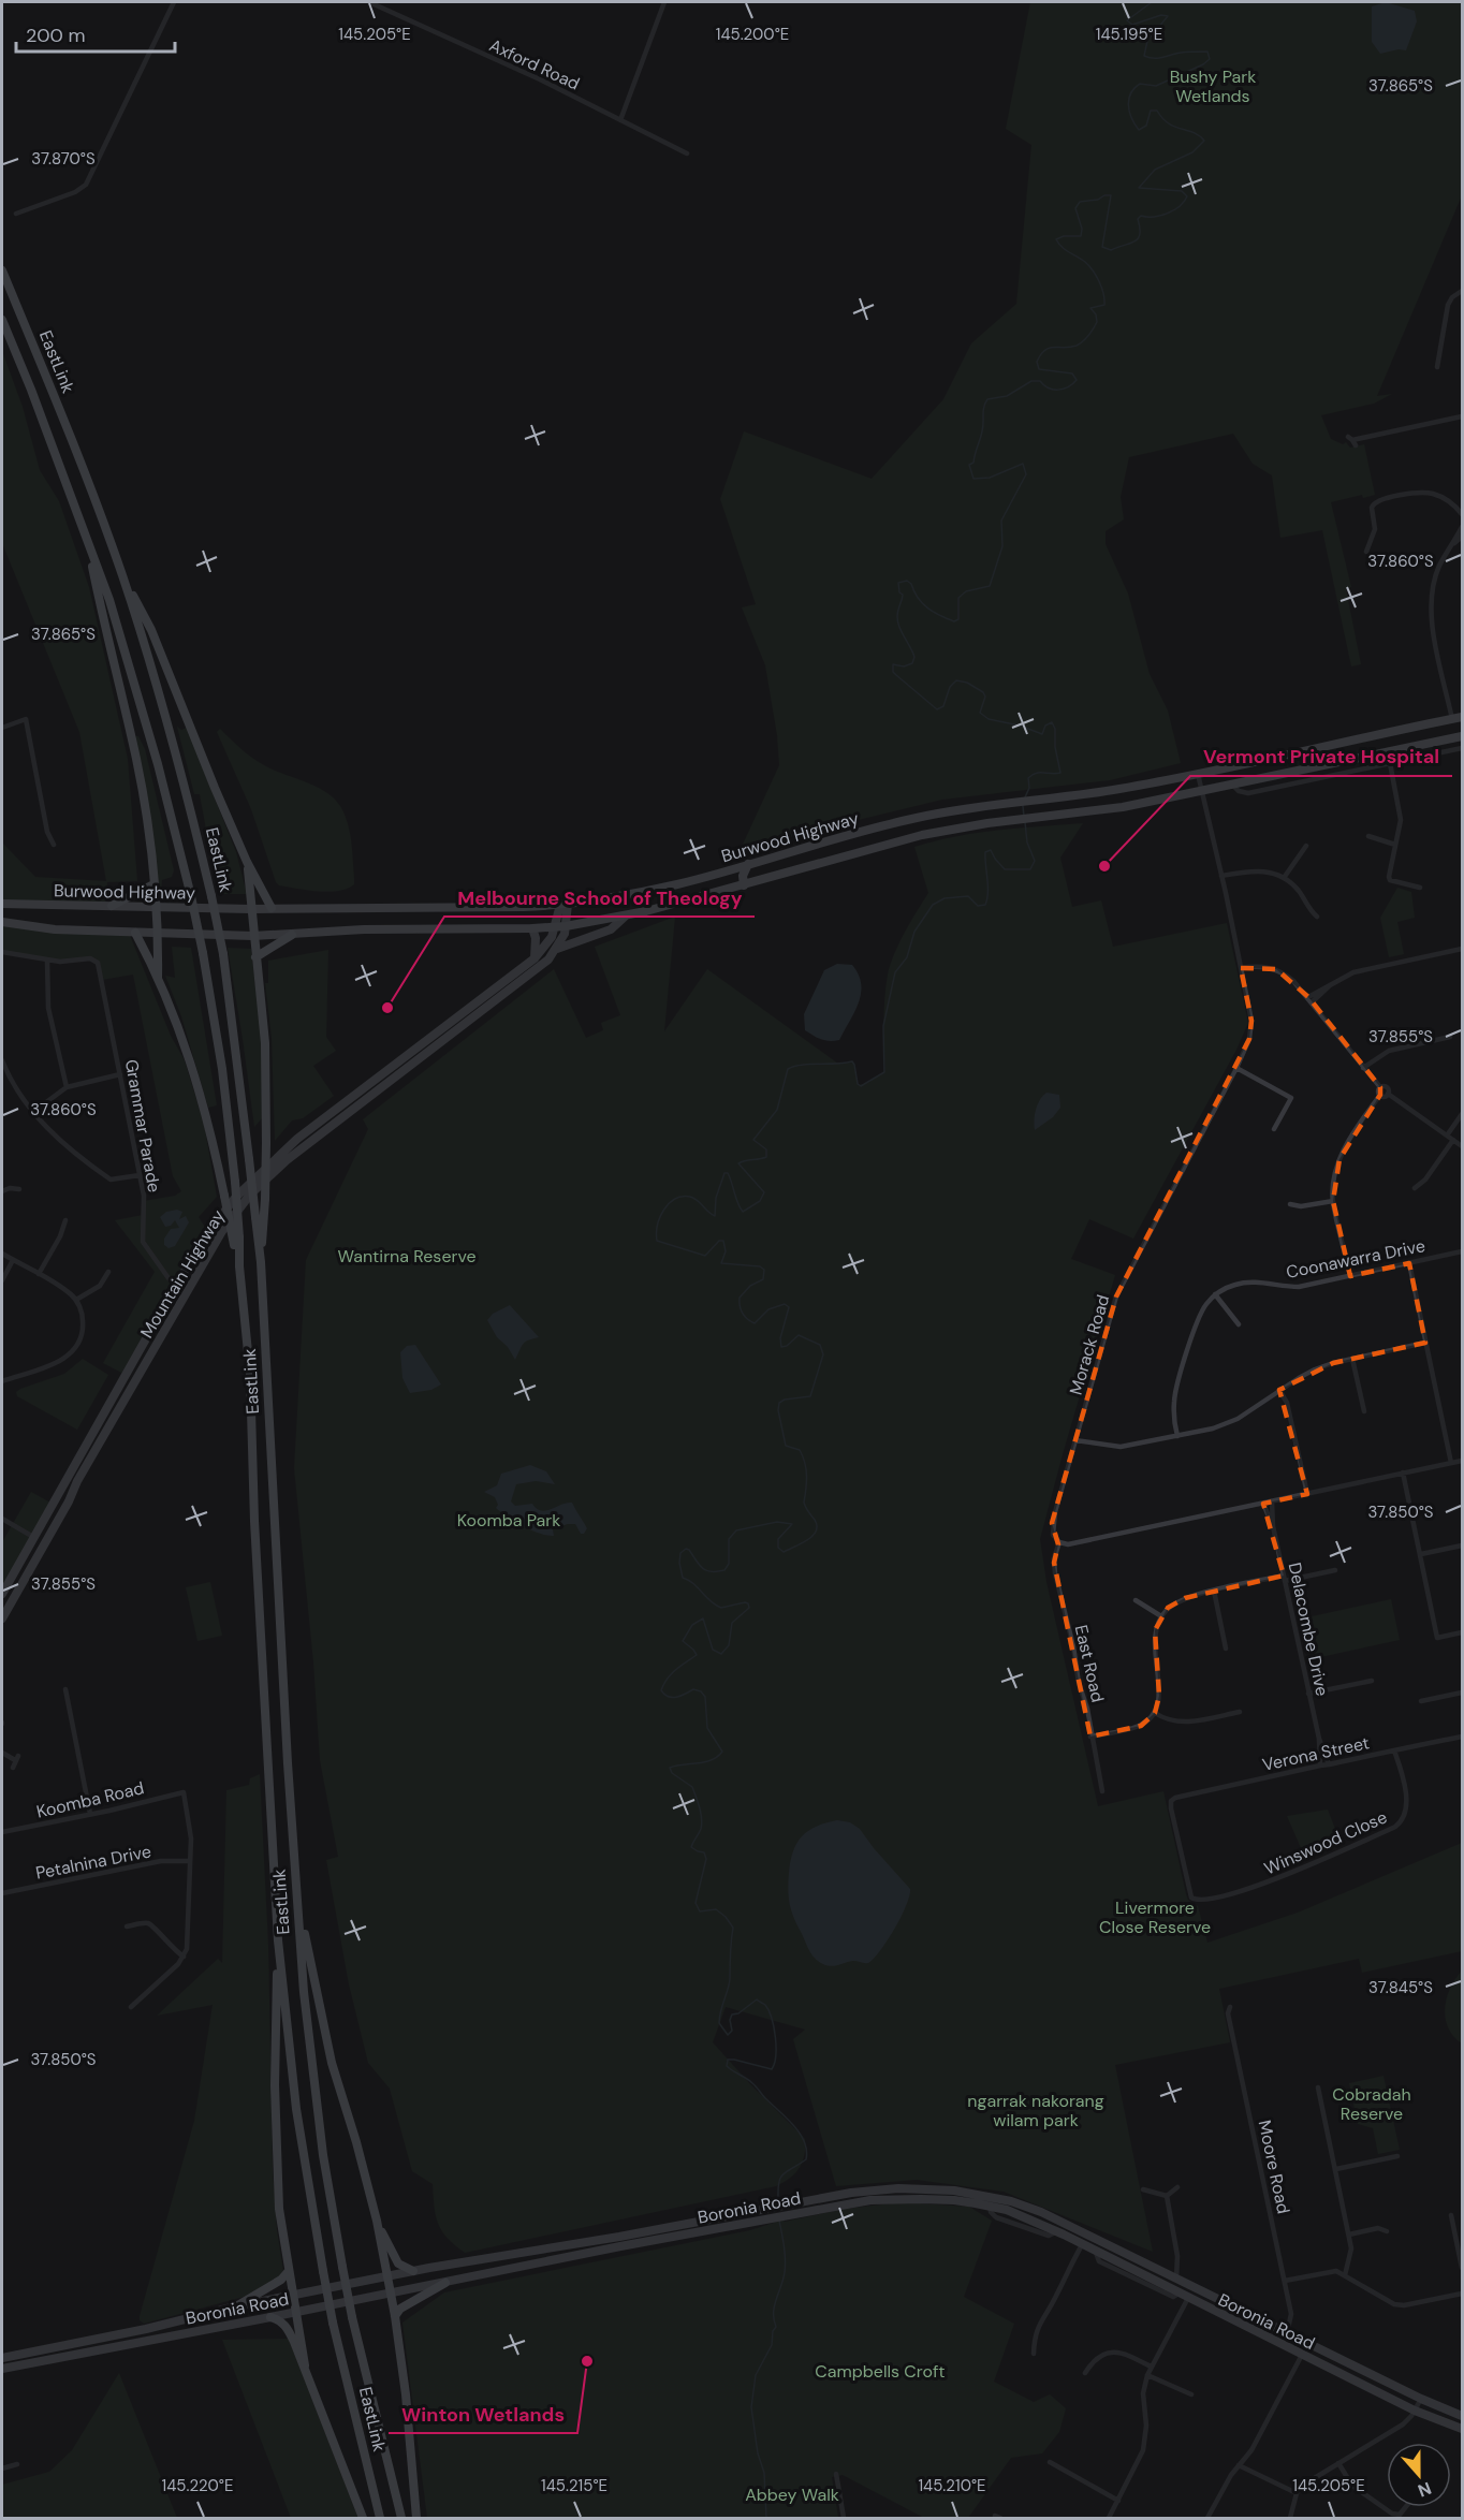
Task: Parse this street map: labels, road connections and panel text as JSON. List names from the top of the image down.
{
  "streets": {
    "highway": ["EastLink", "Burwood Highway"],
    "main road": ["Mountain Highway", "Boronia Road"],
    "street": [
      "Axford Road",
      "Grammar Parade",
      "Coonawarra Drive",
      "Morack Road",
      "Delacombe Drive",
      "East Road",
      "Verona Street",
      "Koomba Road",
      "Winswood Close",
      "Petalnina Drive",
      "Moore Road"
    ]
  },
  "crossings": [
    ["Burwood Highway", "Mountain Highway"],
    ["Burwood Highway", "Morack Road"],
    ["Grammar Parade", "Mountain Highway"],
    ["Morack Road", "East Road"],
    ["Delacombe Drive", "Verona Street"],
    ["Verona Street", "Winswood Close"],
    ["Koomba Road", "Petalnina Drive"],
    ["Moore Road", "Boronia Road"]
  ],
  "parks": [
    "Bushy Park Wetlands",
    "Wantirna Reserve",
    "Koomba Park",
    "Livermore Close Reserve",
    "Cobradah Reserve",
    "ngarrak nakorang wilam park",
    "Campbells Croft",
    "Abbey Walk"
  ],
  "places": ["Vermont Private Hospital", "Melbourne School of Theology", "Winton Wetlands"],
  "scale_bar": "200 m",
  "north": "bottom",
  "coordinates": [
    "145.205°E",
    "145.200°E",
    "145.195°E",
    "37.865°S",
    "37.870°S",
    "37.860°S",
    "37.855°S",
    "37.850°S",
    "37.845°S",
    "145.220°E",
    "145.215°E",
    "145.210°E"
  ]
}
